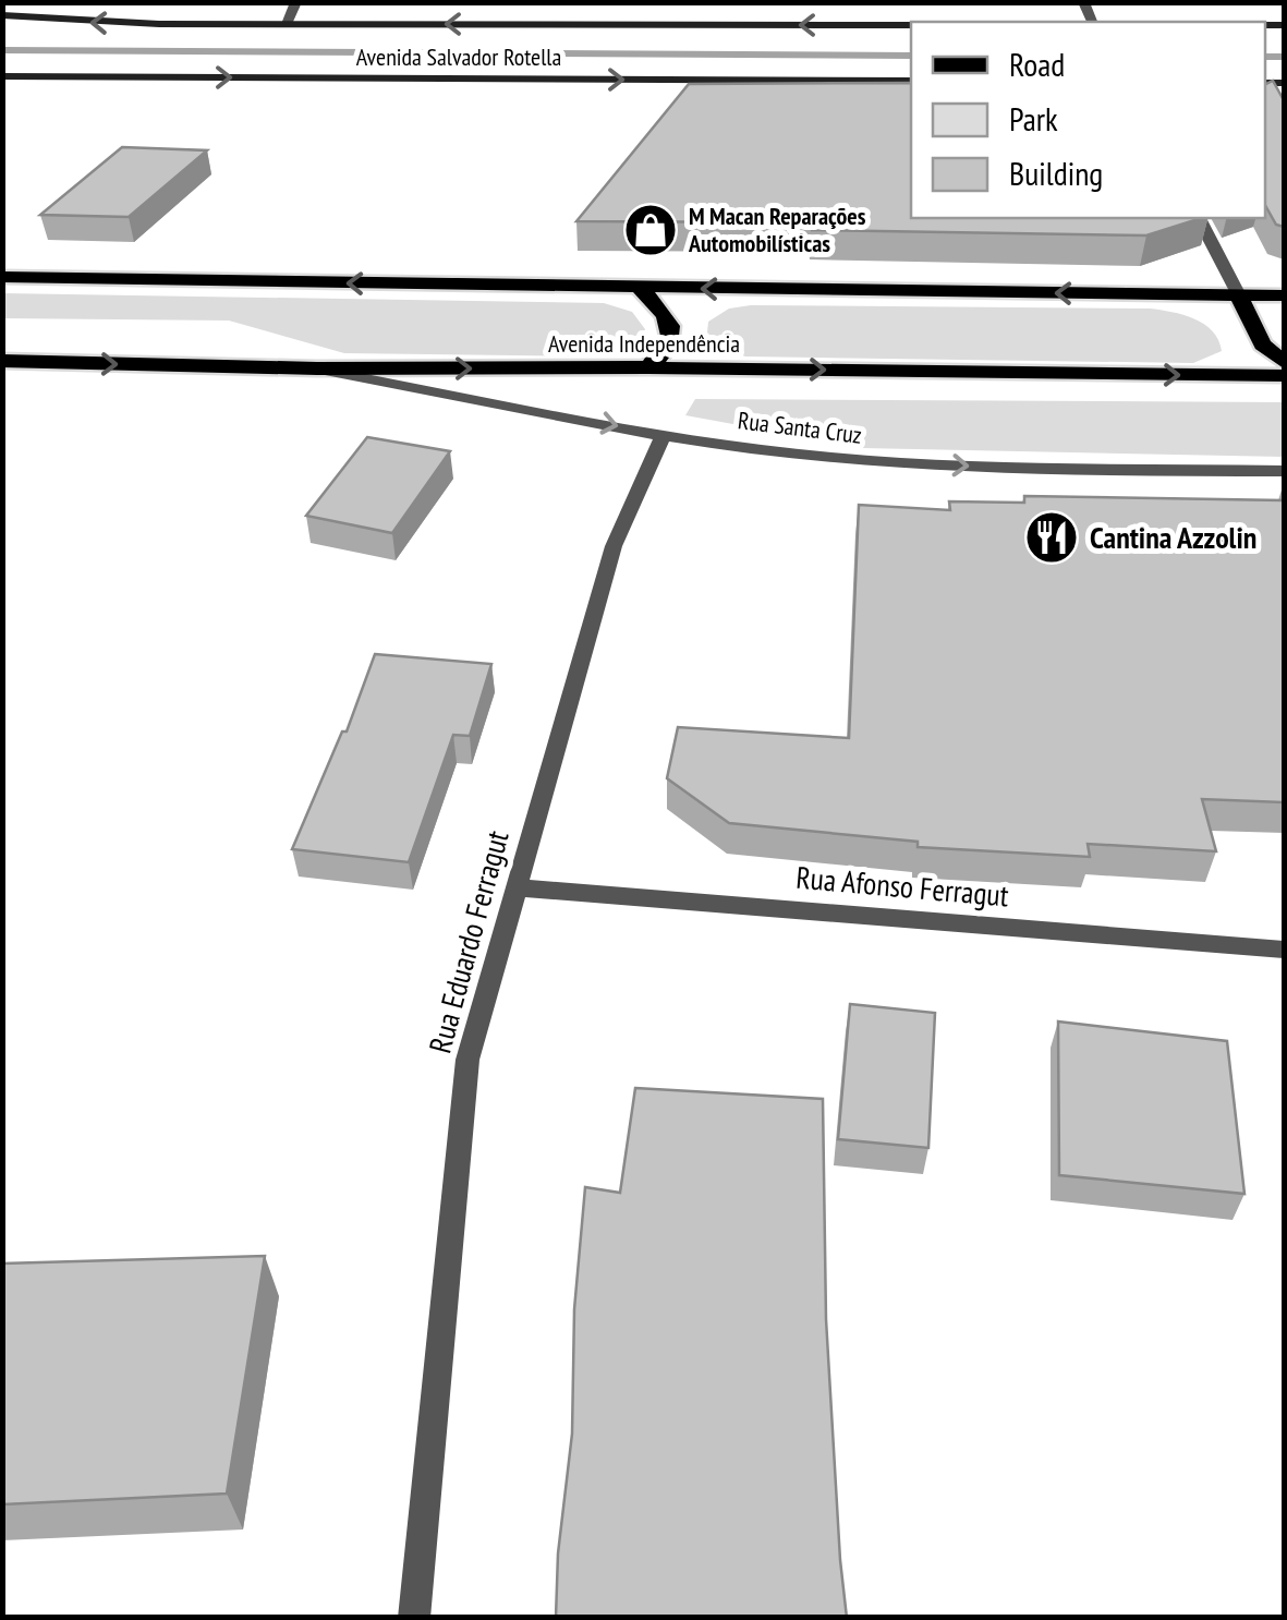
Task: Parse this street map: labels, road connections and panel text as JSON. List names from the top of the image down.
{
  "streets": {
    "main road": ["Avenida Independência"],
    "street": [
      "Avenida Salvador Rotella",
      "Rua Santa Cruz",
      "Rua Afonso Ferragut",
      "Rua Eduardo Ferragut"
    ]
  },
  "crossings": [
    ["Avenida Independência", "Rua Santa Cruz"],
    ["Rua Santa Cruz", "Rua Eduardo Ferragut"],
    ["Rua Afonso Ferragut", "Rua Eduardo Ferragut"]
  ],
  "one_way": ["Rua Santa Cruz"],
  "places": {
    "shop": ["M Macan Reparações Automobilísticas"],
    "restaurant": ["Cantina Azzolin"]
  },
  "legend": ["Road", "Park", "Building"]
}
